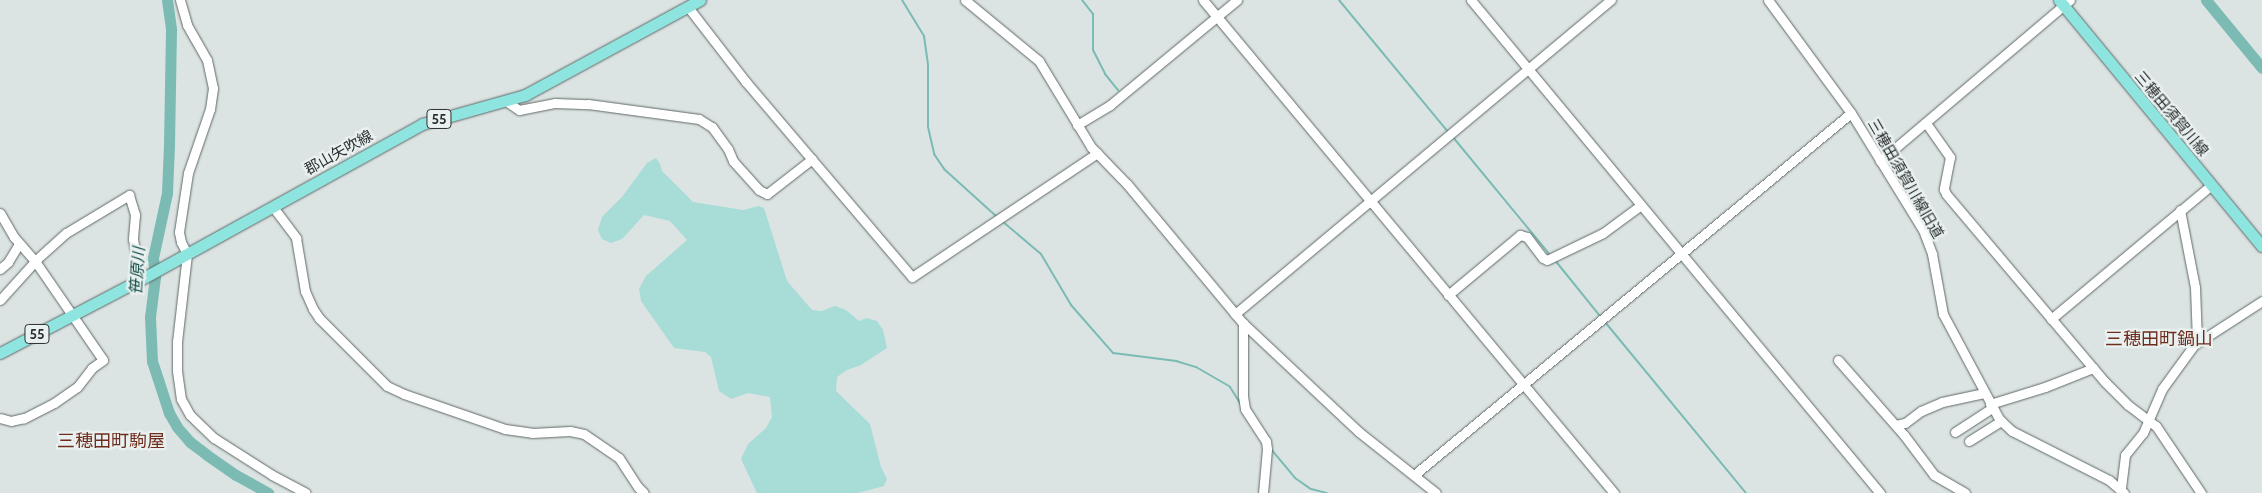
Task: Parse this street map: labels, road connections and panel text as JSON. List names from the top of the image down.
{
  "streets": {
    "main road": ["三穂田須賀川線", "55", "郡山矢吹線"],
    "street": ["三穂田須賀川線旧道"]
  },
  "districts": ["三穂田町鍋山", "三穂田町駒屋"],
  "water": ["笹原川"]
}
